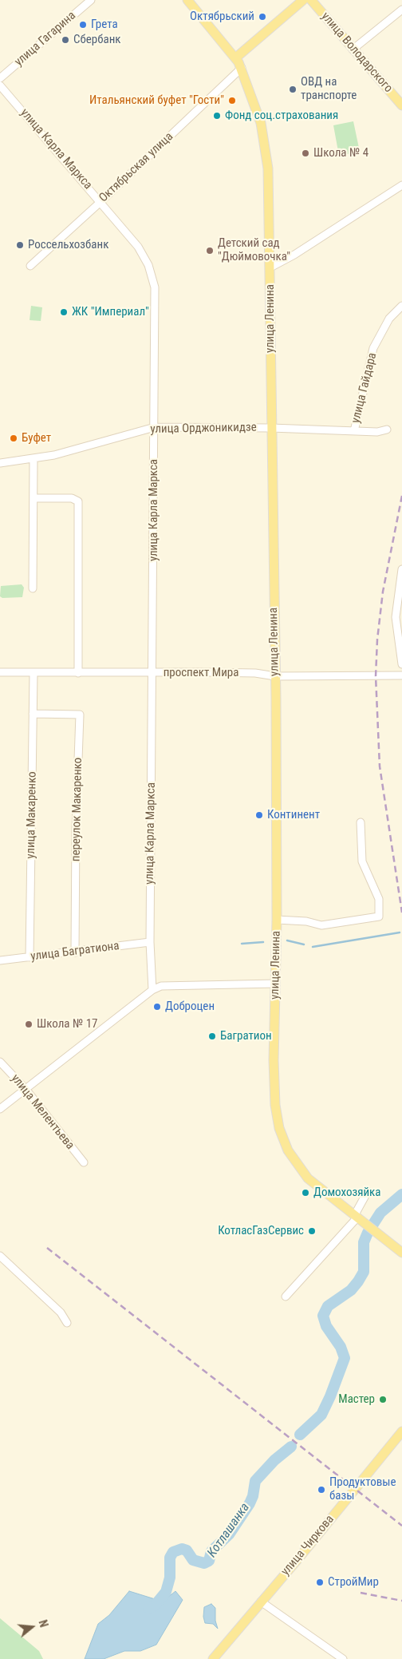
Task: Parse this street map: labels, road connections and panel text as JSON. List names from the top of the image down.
{
  "streets": {
    "main road": ["улица Володарского", "улица Ленина", "улица Чиркова"],
    "street": [
      "улица Гагарина",
      "улица Карла Маркса",
      "Октябрьская улица",
      "улица Гайдара",
      "улица Орджоникидзе",
      "проспект Мира",
      "переулок Макаренко",
      "улица Макаренко",
      "улица Багратиона",
      "улица Мелентьева"
    ]
  },
  "crossings": [
    ["улица Карла Маркса", "Октябрьская улица"],
    ["улица Карла Маркса", "улица Орджоникидзе"],
    ["улица Карла Маркса", "проспект Мира"],
    ["улица Карла Маркса", "улица Багратиона"],
    ["Октябрьская улица", "улица Ленина"],
    ["улица Ленина", "улица Орджоникидзе"],
    ["улица Ленина", "проспект Мира"],
    ["улица Гайдара", "улица Орджоникидзе"],
    ["проспект Мира", "улица Макаренко"],
    ["переулок Макаренко", "улица Макаренко"],
    ["переулок Макаренко", "улица Багратиона"],
    ["улица Макаренко", "улица Багратиона"]
  ],
  "water": ["Котлашанка"],
  "places": [
    "Октябрьский",
    "Грета",
    "Сбербанк",
    "ОВД на транспорте",
    "Итальянский буфет \"Гости\"",
    "Фонд соц.страхования",
    "Школа № 4",
    "Россельхозбанк",
    "Детский сад \"Дюймовочка\"",
    "ЖК \"Империал\"",
    "Буфет",
    "Континент",
    "Доброцен",
    "Школа № 17",
    "Багратион",
    "Домохозяйка",
    "КотласГазСервис",
    "Мастер",
    "Продуктовые базы",
    "СтройМир"
  ],
  "north": "right"
}
